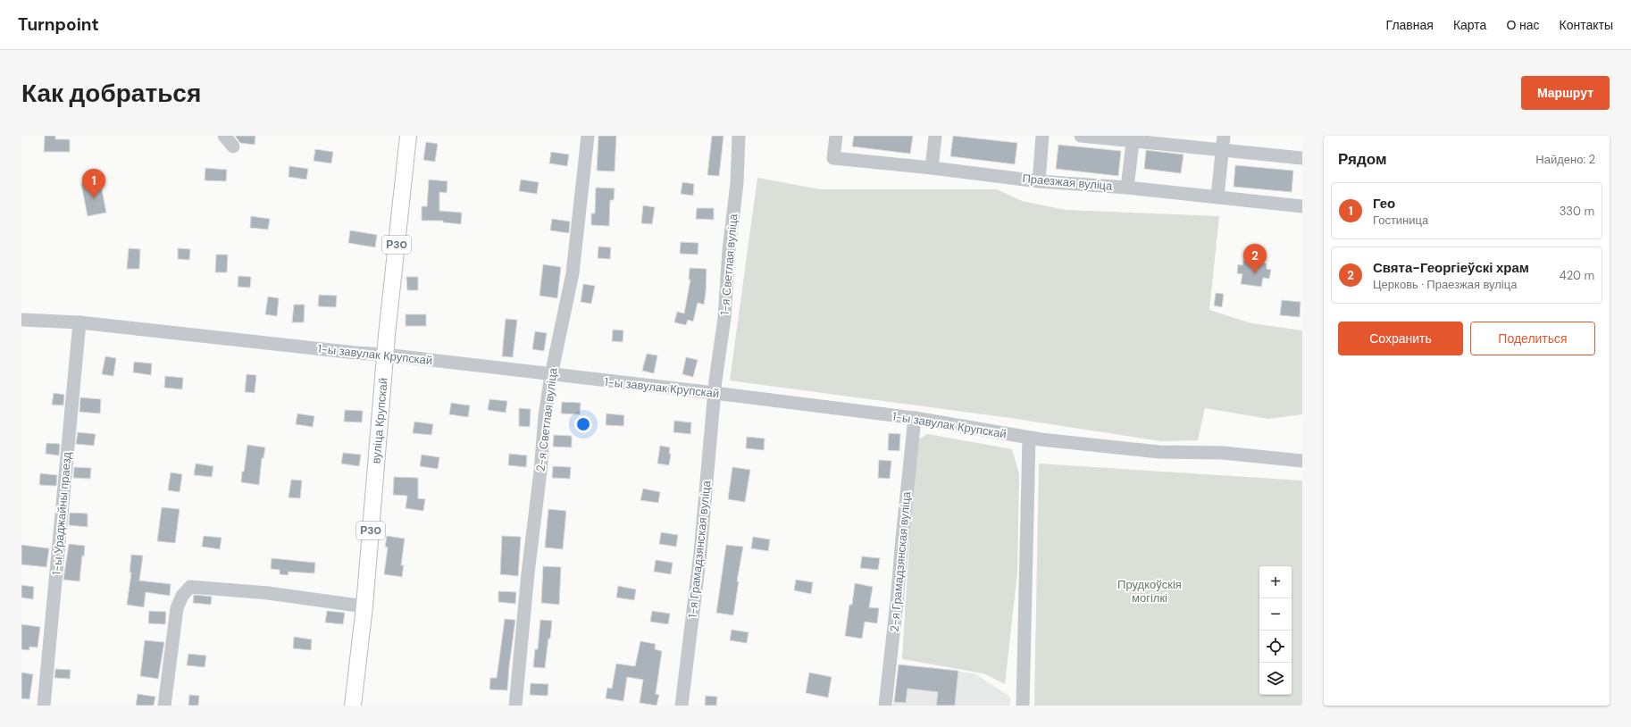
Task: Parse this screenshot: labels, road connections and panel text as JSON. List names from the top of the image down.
{
  "streets": {
    "main road": ["Р30", "вуліца Крупскай"],
    "street": [
      "Праезжая вуліца",
      "1-я Светлая вуліца",
      "1-ы завулак Крупскай",
      "2-я Светлая вуліца",
      "1-ы Ураджайны праезд",
      "1-я Грамадзянская вуліца",
      "2-я Грамадзянская вуліца"
    ]
  },
  "crossings": [
    ["1-я Светлая вуліца", "1-ы завулак Крупскай"],
    ["1-я Светлая вуліца", "1-я Грамадзянская вуліца"],
    ["1-ы завулак Крупскай", "2-я Светлая вуліца"],
    ["1-ы завулак Крупскай", "вуліца Крупскай"],
    ["1-ы завулак Крупскай", "1-ы Ураджайны праезд"],
    ["1-ы завулак Крупскай", "1-я Грамадзянская вуліца"],
    ["1-ы завулак Крупскай", "2-я Грамадзянская вуліца"]
  ],
  "parks": ["Прудкоўскія могілкі"],
  "page": {
    "header": "Turnpoint",
    "nav": [
      "Главная",
      "Карта",
      "О нас",
      "Контакты"
    ],
    "buttons": [
      "Маршрут",
      ["Сохранить", "Поделиться"]
    ],
    "title": "Как добраться",
    "heading": ["Рядом", "Найдено: 2"],
    "pins": ["1", "2"],
    "list": [
      {
        "mark": "1",
        "name": "Гео",
        "note": "Гостиница",
        "value": "330 m"
      },
      {
        "mark": "2",
        "name": "Свята-Георгіеўскі храм",
        "note": "Церковь · Праезжая вуліца",
        "value": "420 m"
      }
    ],
    "map_buttons": ["+", "−"]
  }
}
